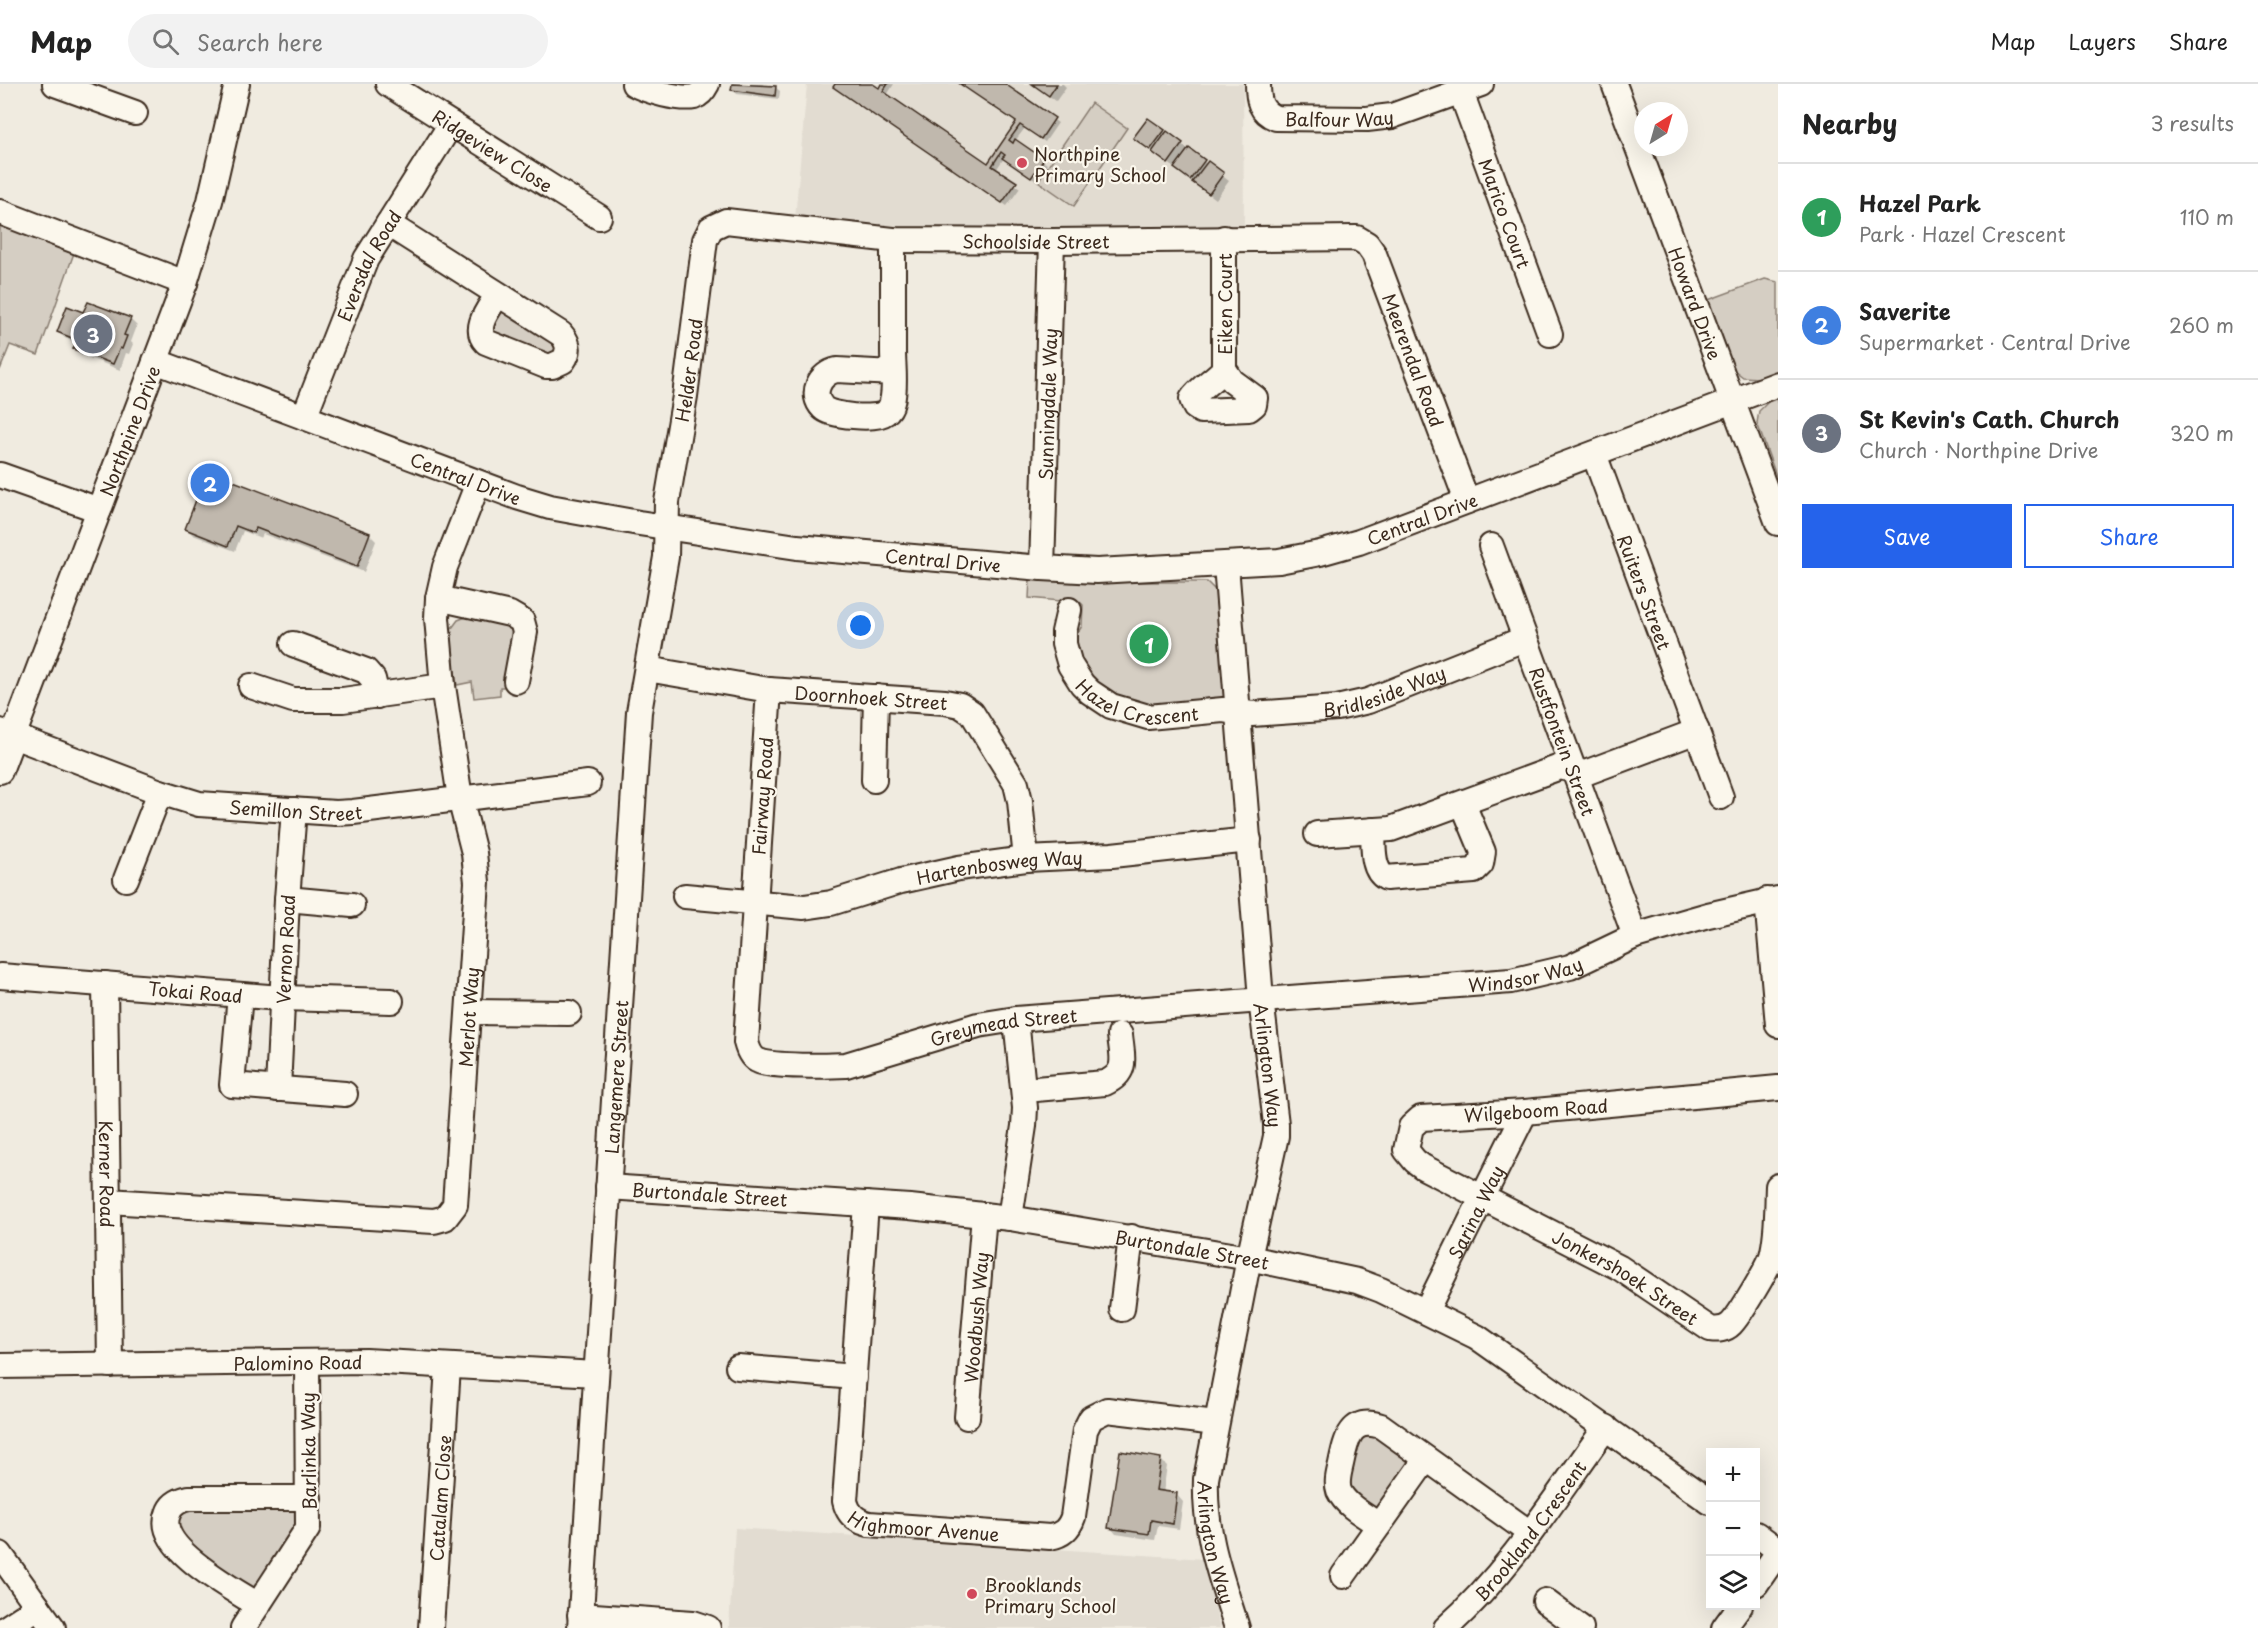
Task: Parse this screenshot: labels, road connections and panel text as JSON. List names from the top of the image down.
{
  "streets": {
    "street": [
      "Balfour Way",
      "Ridgeview Close",
      "Marico Court",
      "Schoolside Street",
      "Eversdal Road",
      "Howard Drive",
      "Eiken Court",
      "Meerendal Road",
      "Helder Road",
      "Sunningdale Way",
      "Northpine Drive",
      "Central Drive",
      "Ruiters Street",
      "Bridleside Way",
      "Hazel Crescent",
      "Doornhoek Street",
      "Rustfontein Street",
      "Fairway Road",
      "Semillon Street",
      "Hartenbosweg Way",
      "Vernon Road",
      "Windsor Way",
      "Tokai Road",
      "Merlot Way",
      "Greymead Street",
      "Arlington Way",
      "Langemere Street",
      "Wilgeboom Road",
      "Kerner Road",
      "Burtondale Street",
      "Sarina Way",
      "Jonkershoek Street",
      "Woodbush Way",
      "Palomino Road",
      "Barlinka Way",
      "Catalam Close",
      "Highmoor Avenue",
      "Brookland Crescent"
    ]
  },
  "crossings": [
    ["Balfour Way", "Marico Court"],
    ["Ridgeview Close", "Eversdal Road"],
    ["Schoolside Street", "Eiken Court"],
    ["Schoolside Street", "Meerendal Road"],
    ["Schoolside Street", "Helder Road"],
    ["Schoolside Street", "Sunningdale Way"],
    ["Eversdal Road", "Central Drive"],
    ["Howard Drive", "Central Drive"],
    ["Meerendal Road", "Central Drive"],
    ["Helder Road", "Central Drive"],
    ["Helder Road", "Langemere Street"],
    ["Sunningdale Way", "Central Drive"],
    ["Northpine Drive", "Central Drive"],
    ["Northpine Drive", "Semillon Street"],
    ["Central Drive", "Ruiters Street"],
    ["Central Drive", "Merlot Way"],
    ["Central Drive", "Arlington Way"],
    ["Central Drive", "Langemere Street"],
    ["Bridleside Way", "Hazel Crescent"],
    ["Bridleside Way", "Rustfontein Street"],
    ["Bridleside Way", "Arlington Way"],
    ["Hazel Crescent", "Arlington Way"],
    ["Doornhoek Street", "Fairway Road"],
    ["Doornhoek Street", "Hartenbosweg Way"],
    ["Doornhoek Street", "Langemere Street"],
    ["Rustfontein Street", "Windsor Way"],
    ["Fairway Road", "Hartenbosweg Way"],
    ["Fairway Road", "Greymead Street"],
    ["Semillon Street", "Vernon Road"],
    ["Semillon Street", "Merlot Way"],
    ["Hartenbosweg Way", "Arlington Way"],
    ["Vernon Road", "Tokai Road"],
    ["Windsor Way", "Greymead Street"],
    ["Windsor Way", "Arlington Way"],
    ["Tokai Road", "Kerner Road"],
    ["Merlot Way", "Kerner Road"],
    ["Greymead Street", "Arlington Way"],
    ["Arlington Way", "Burtondale Street"],
    ["Arlington Way", "Highmoor Avenue"],
    ["Langemere Street", "Burtondale Street"],
    ["Langemere Street", "Palomino Road"],
    ["Wilgeboom Road", "Sarina Way"],
    ["Wilgeboom Road", "Jonkershoek Street"],
    ["Kerner Road", "Palomino Road"],
    ["Burtondale Street", "Sarina Way"],
    ["Burtondale Street", "Woodbush Way"],
    ["Burtondale Street", "Highmoor Avenue"],
    ["Burtondale Street", "Brookland Crescent"],
    ["Sarina Way", "Jonkershoek Street"],
    ["Palomino Road", "Barlinka Way"],
    ["Palomino Road", "Catalam Close"]
  ],
  "places": ["Northpine Primary School", "Brooklands Primary School"],
  "north": "top right",
  "page": {
    "header": "Map",
    "search": "Search here",
    "nav": ["Map", "Layers", "Share"],
    "heading": ["Nearby", "3 results"],
    "list": [
      {
        "mark": "1",
        "name": "Hazel Park",
        "note": "Park · Hazel Crescent",
        "value": "110 m"
      },
      {
        "mark": "2",
        "name": "Saverite",
        "note": "Supermarket · Central Drive",
        "value": "260 m"
      },
      {
        "mark": "3",
        "name": "St Kevin's Cath. Church",
        "note": "Church · Northpine Drive",
        "value": "320 m"
      }
    ],
    "pins": ["3", "2", "1"],
    "buttons": ["Save", "Share"],
    "map_buttons": ["+", "−"]
  }
}
